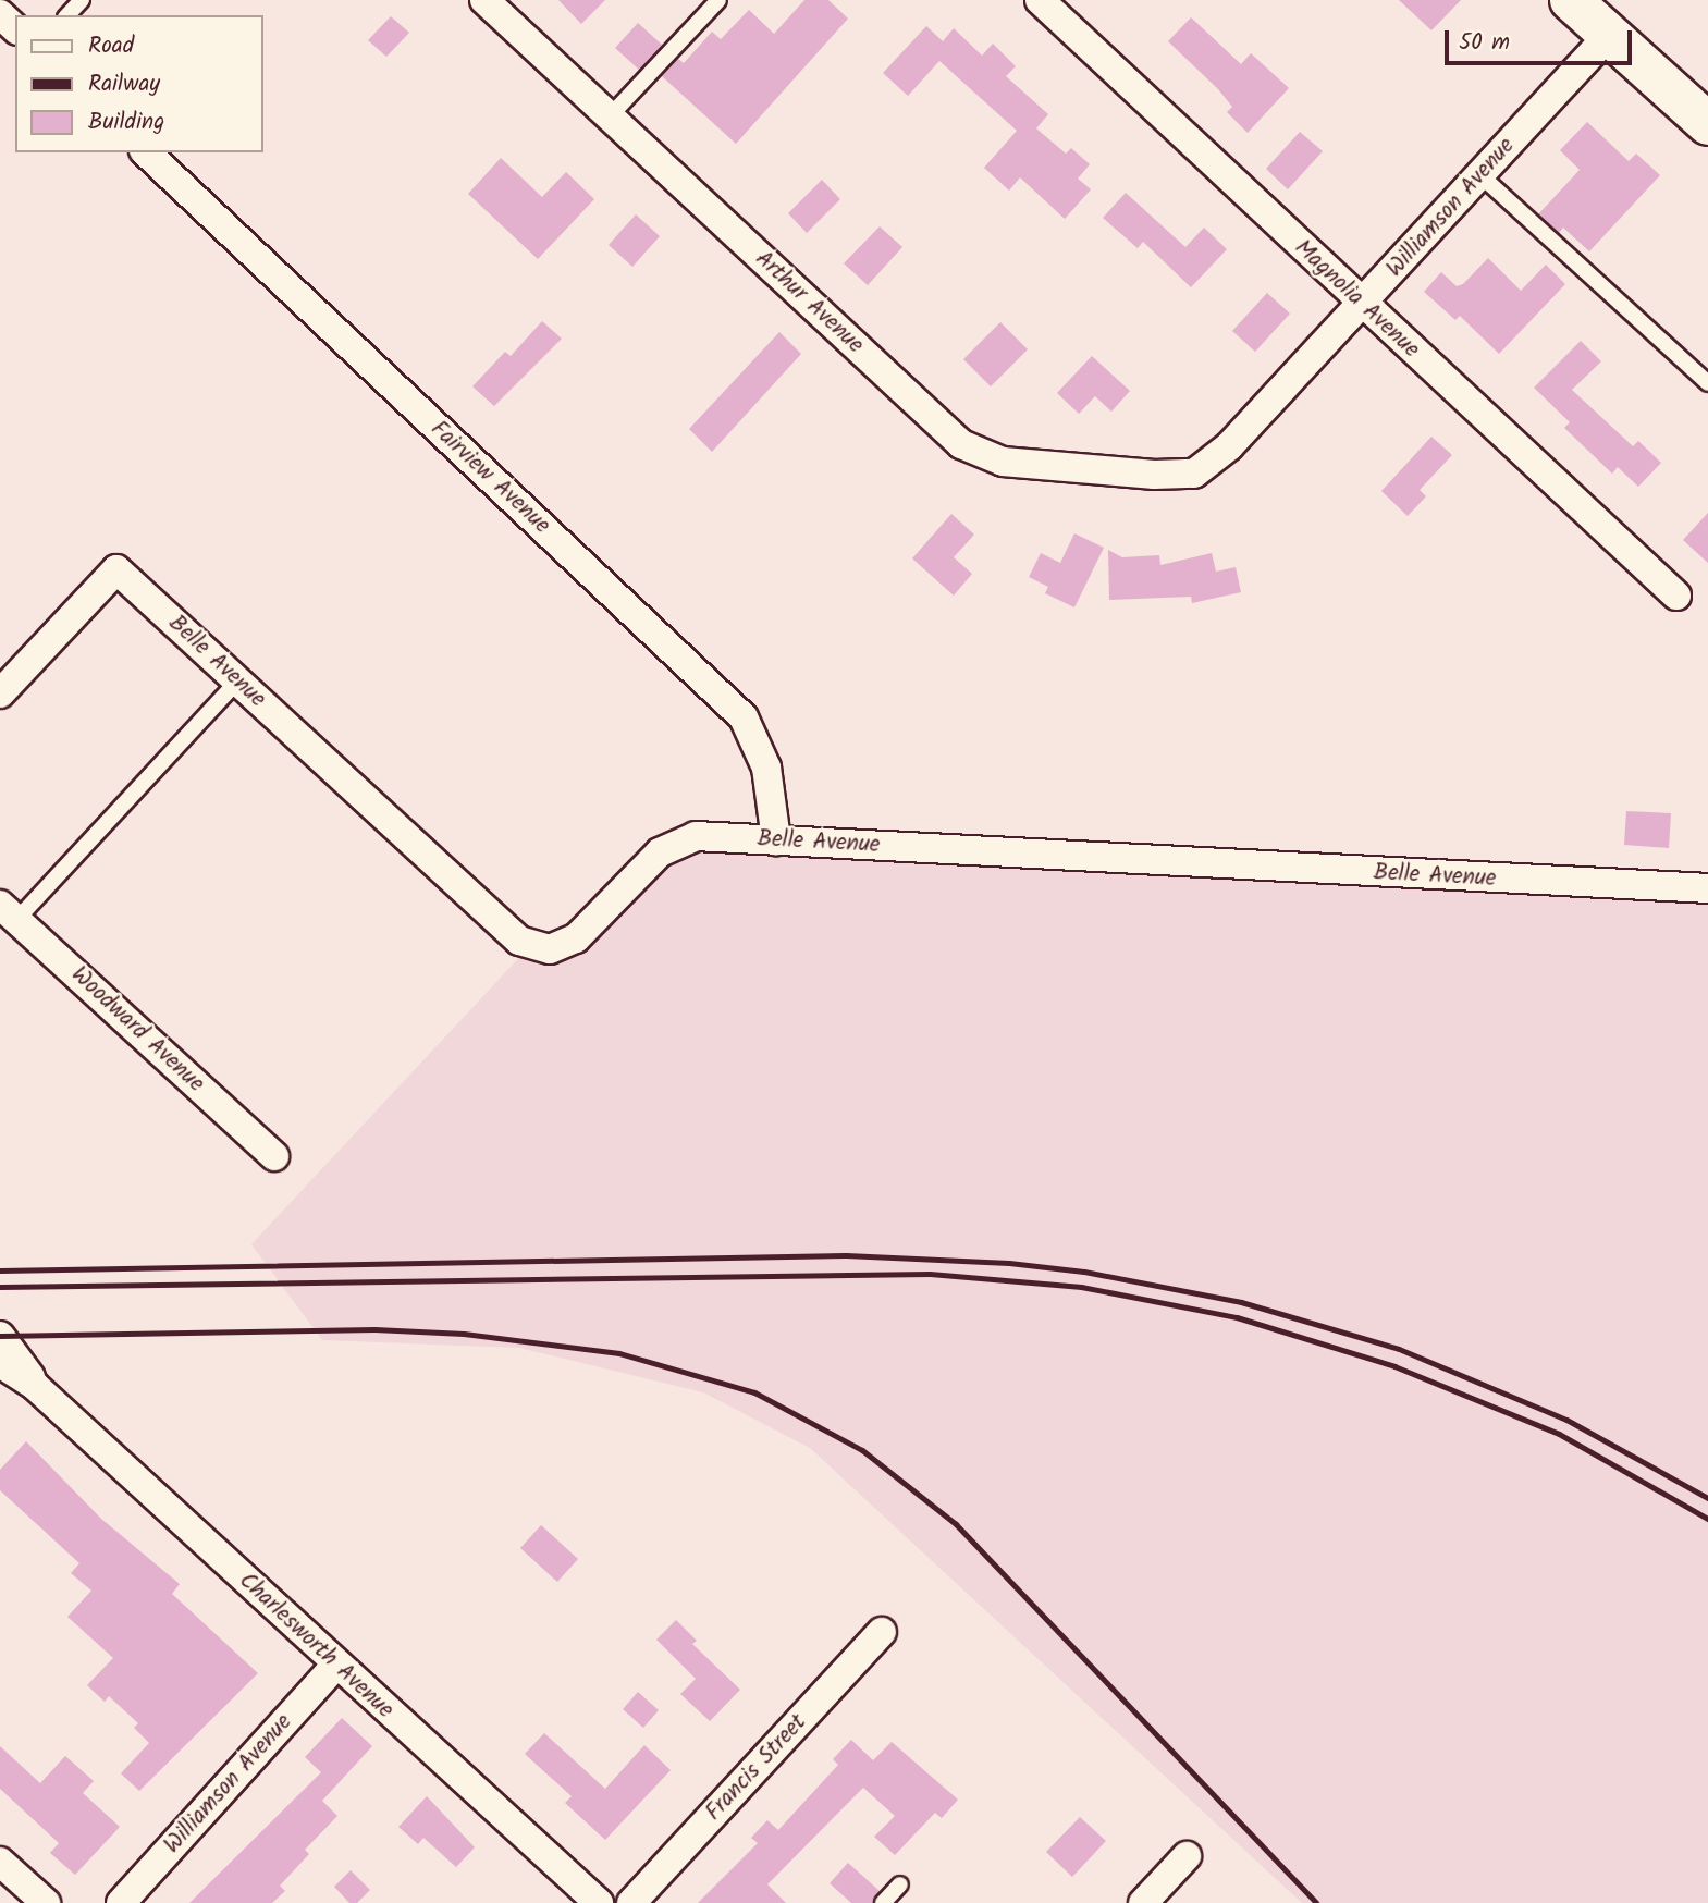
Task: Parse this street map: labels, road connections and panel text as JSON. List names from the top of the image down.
{
  "streets": {
    "street": [
      "Williamson Avenue",
      "Magnolia Avenue",
      "Arthur Avenue",
      "Fairview Avenue",
      "Belle Avenue",
      "Woodward Avenue",
      "Charlesworth Avenue",
      "Francis Street"
    ]
  },
  "crossings": [
    ["Williamson Avenue", "Magnolia Avenue"],
    ["Williamson Avenue", "Arthur Avenue"],
    ["Williamson Avenue", "Charlesworth Avenue"],
    ["Fairview Avenue", "Belle Avenue"]
  ],
  "legend": ["Road", "Railway", "Building"],
  "scale_bar": "50 m"
}
